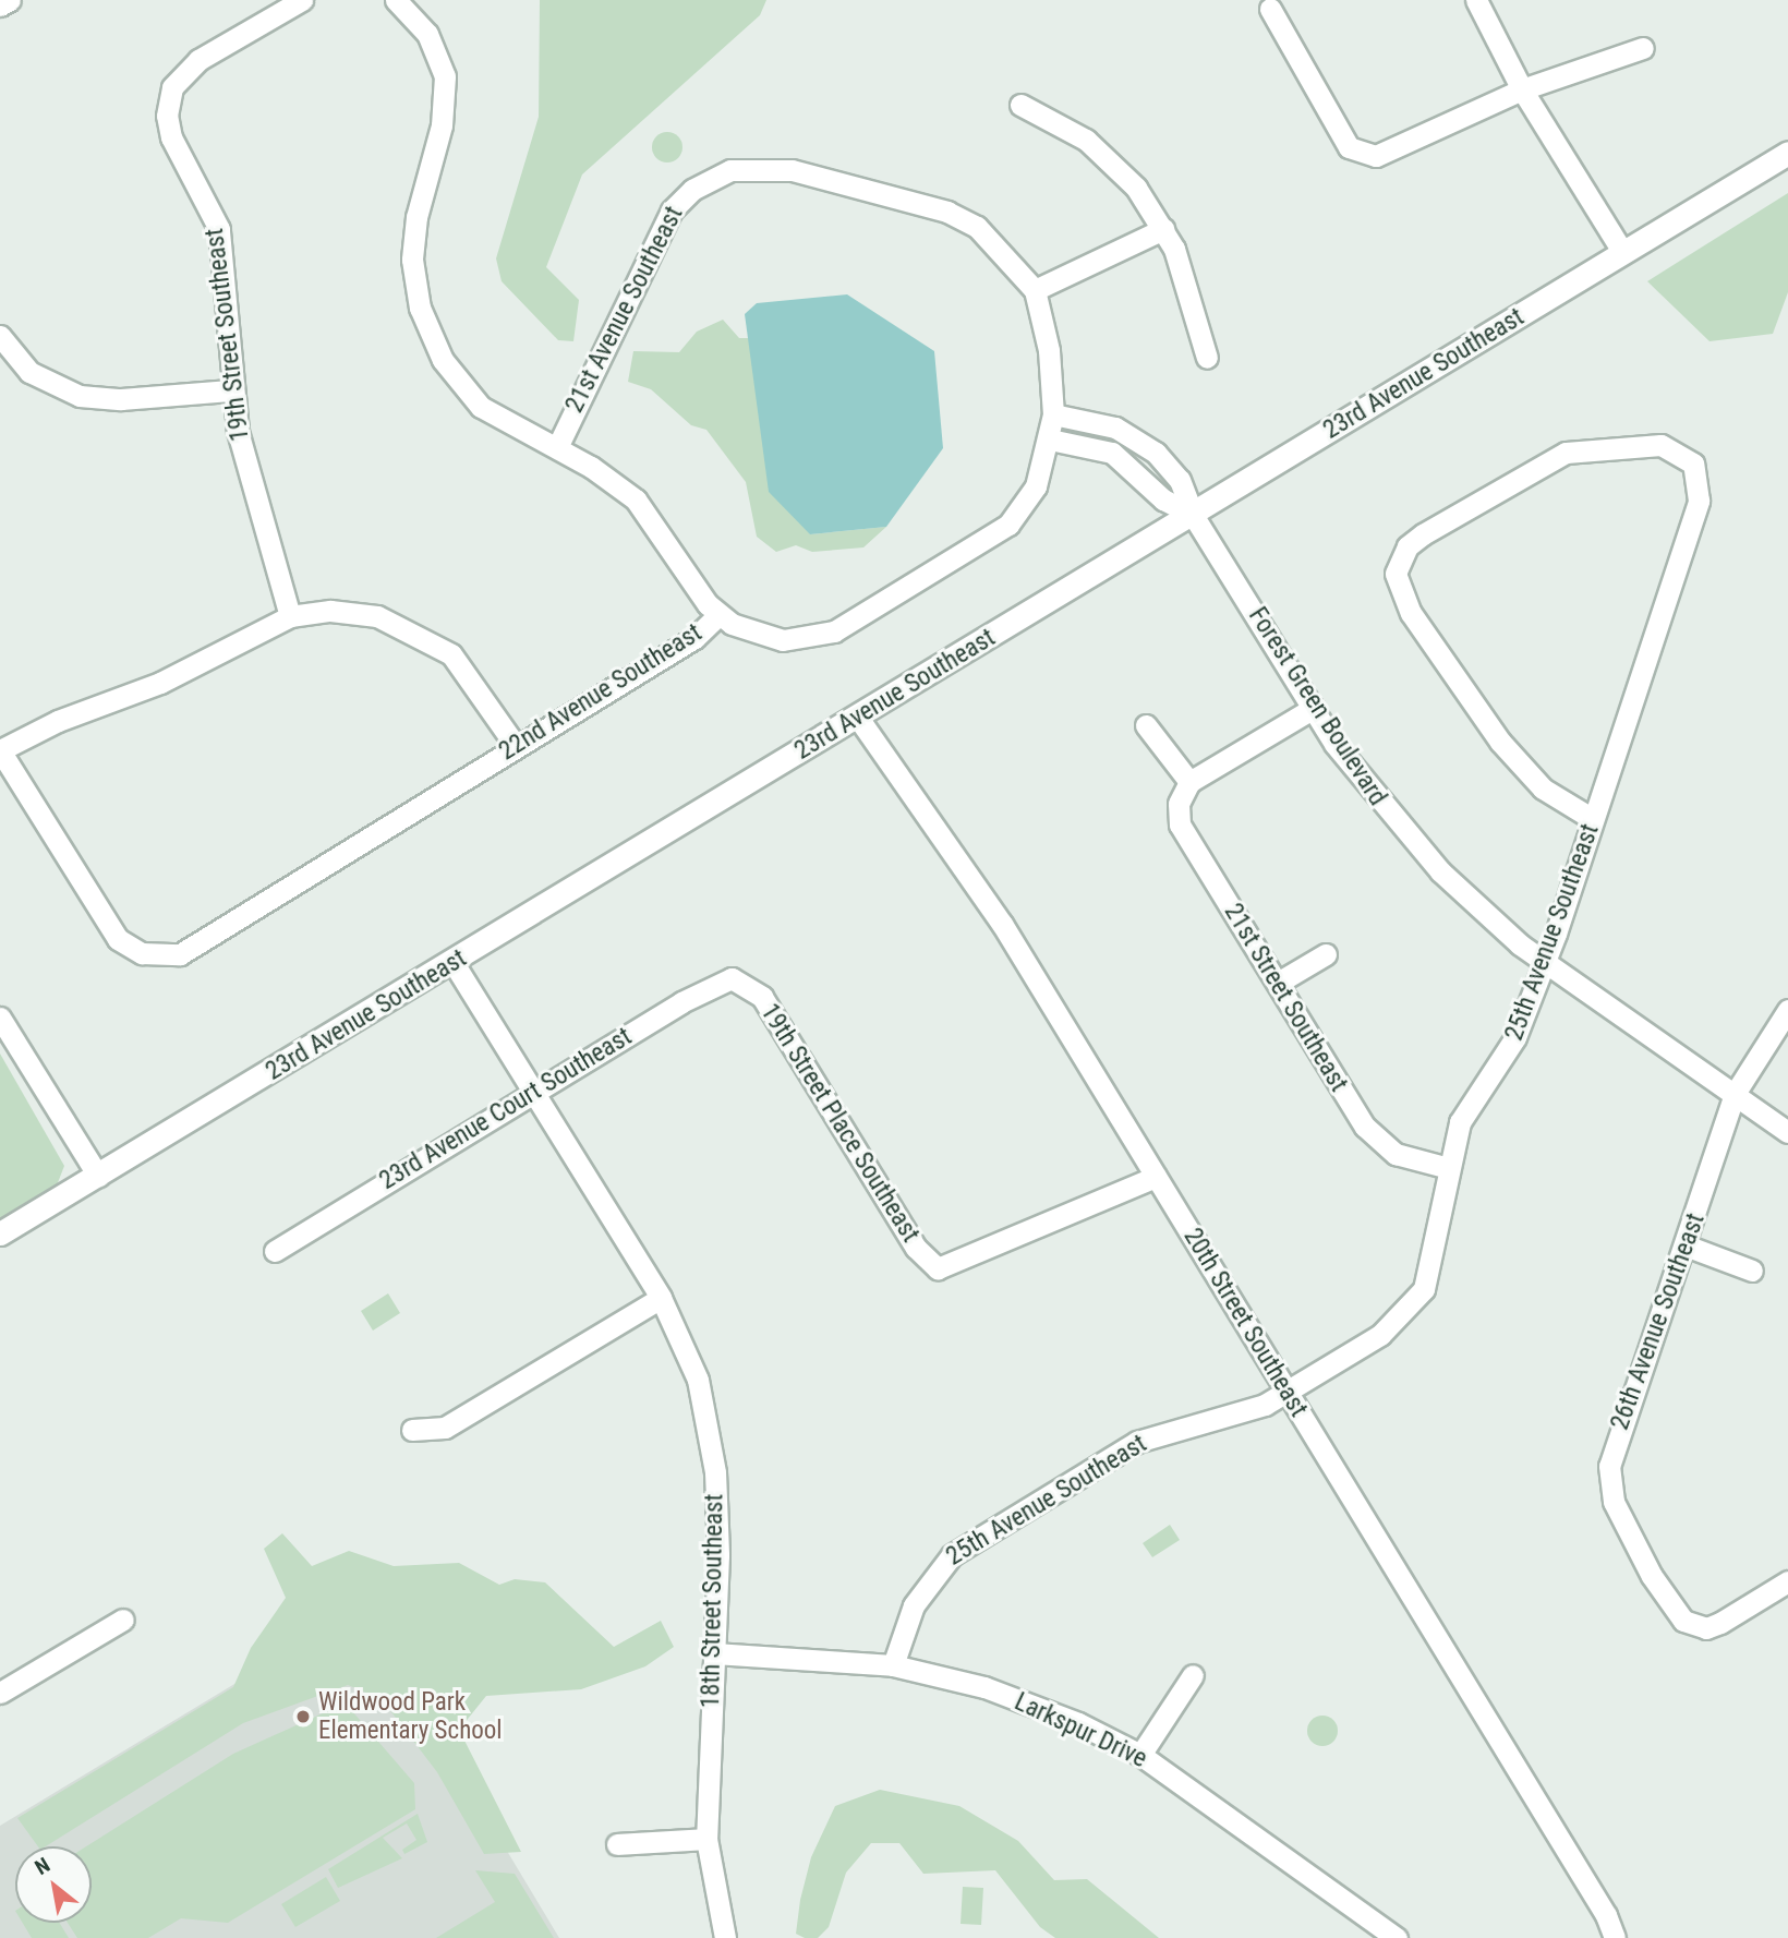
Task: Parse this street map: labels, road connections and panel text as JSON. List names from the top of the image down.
{
  "streets": {
    "street": [
      "21st Avenue Southeast",
      "19th Street Southeast",
      "23rd Avenue Southeast",
      "22nd Avenue Southeast",
      "Forest Green Boulevard",
      "25th Avenue Southeast",
      "21st Street Southeast",
      "23rd Avenue Court Southeast",
      "19th Street Place Southeast",
      "26th Avenue Southeast",
      "20th Street Southeast",
      "18th Street Southeast",
      "Larkspur Drive"
    ]
  },
  "crossings": [
    ["21st Avenue Southeast", "22nd Avenue Southeast"],
    ["23rd Avenue Southeast", "Forest Green Boulevard"],
    ["23rd Avenue Southeast", "20th Street Southeast"],
    ["23rd Avenue Southeast", "18th Street Southeast"],
    ["22nd Avenue Southeast", "Forest Green Boulevard"],
    ["Forest Green Boulevard", "25th Avenue Southeast"],
    ["Forest Green Boulevard", "26th Avenue Southeast"],
    ["25th Avenue Southeast", "21st Street Southeast"],
    ["25th Avenue Southeast", "20th Street Southeast"],
    ["25th Avenue Southeast", "Larkspur Drive"],
    ["23rd Avenue Court Southeast", "19th Street Place Southeast"],
    ["23rd Avenue Court Southeast", "18th Street Southeast"],
    ["19th Street Place Southeast", "20th Street Southeast"],
    ["18th Street Southeast", "Larkspur Drive"]
  ],
  "places": ["Wildwood Park Elementary School"],
  "north": "top left"
}
